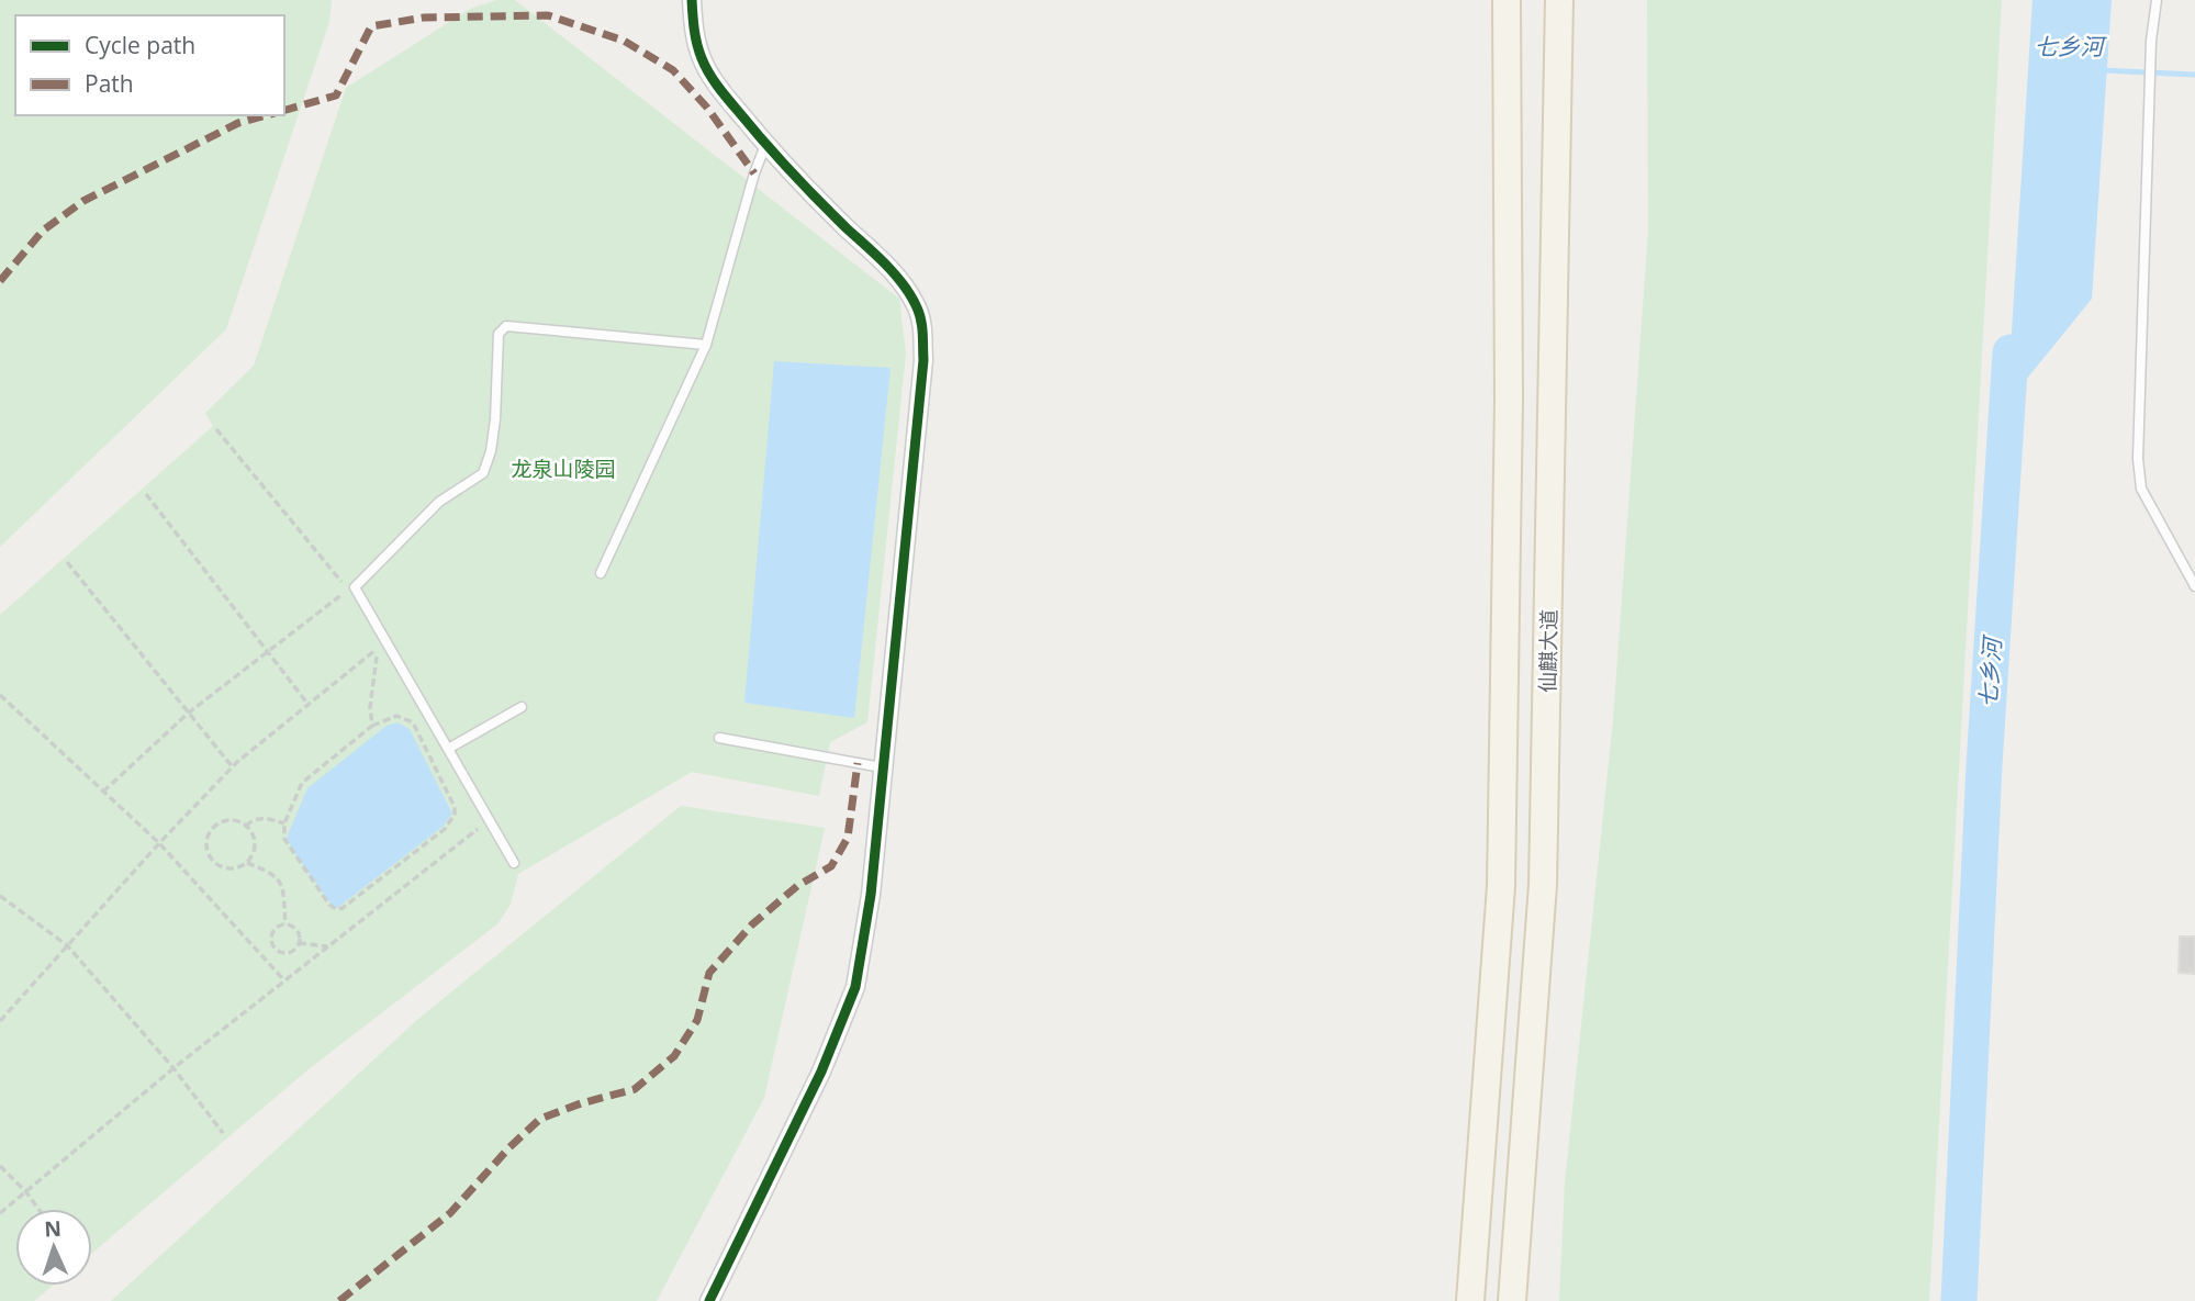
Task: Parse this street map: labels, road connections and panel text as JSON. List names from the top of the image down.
{
  "streets": {
    "main road": ["仙麒大道"]
  },
  "water": ["七乡河"],
  "parks": ["龙泉山陵园"],
  "legend": ["Cycle path", "Path"],
  "north": "top"
}
